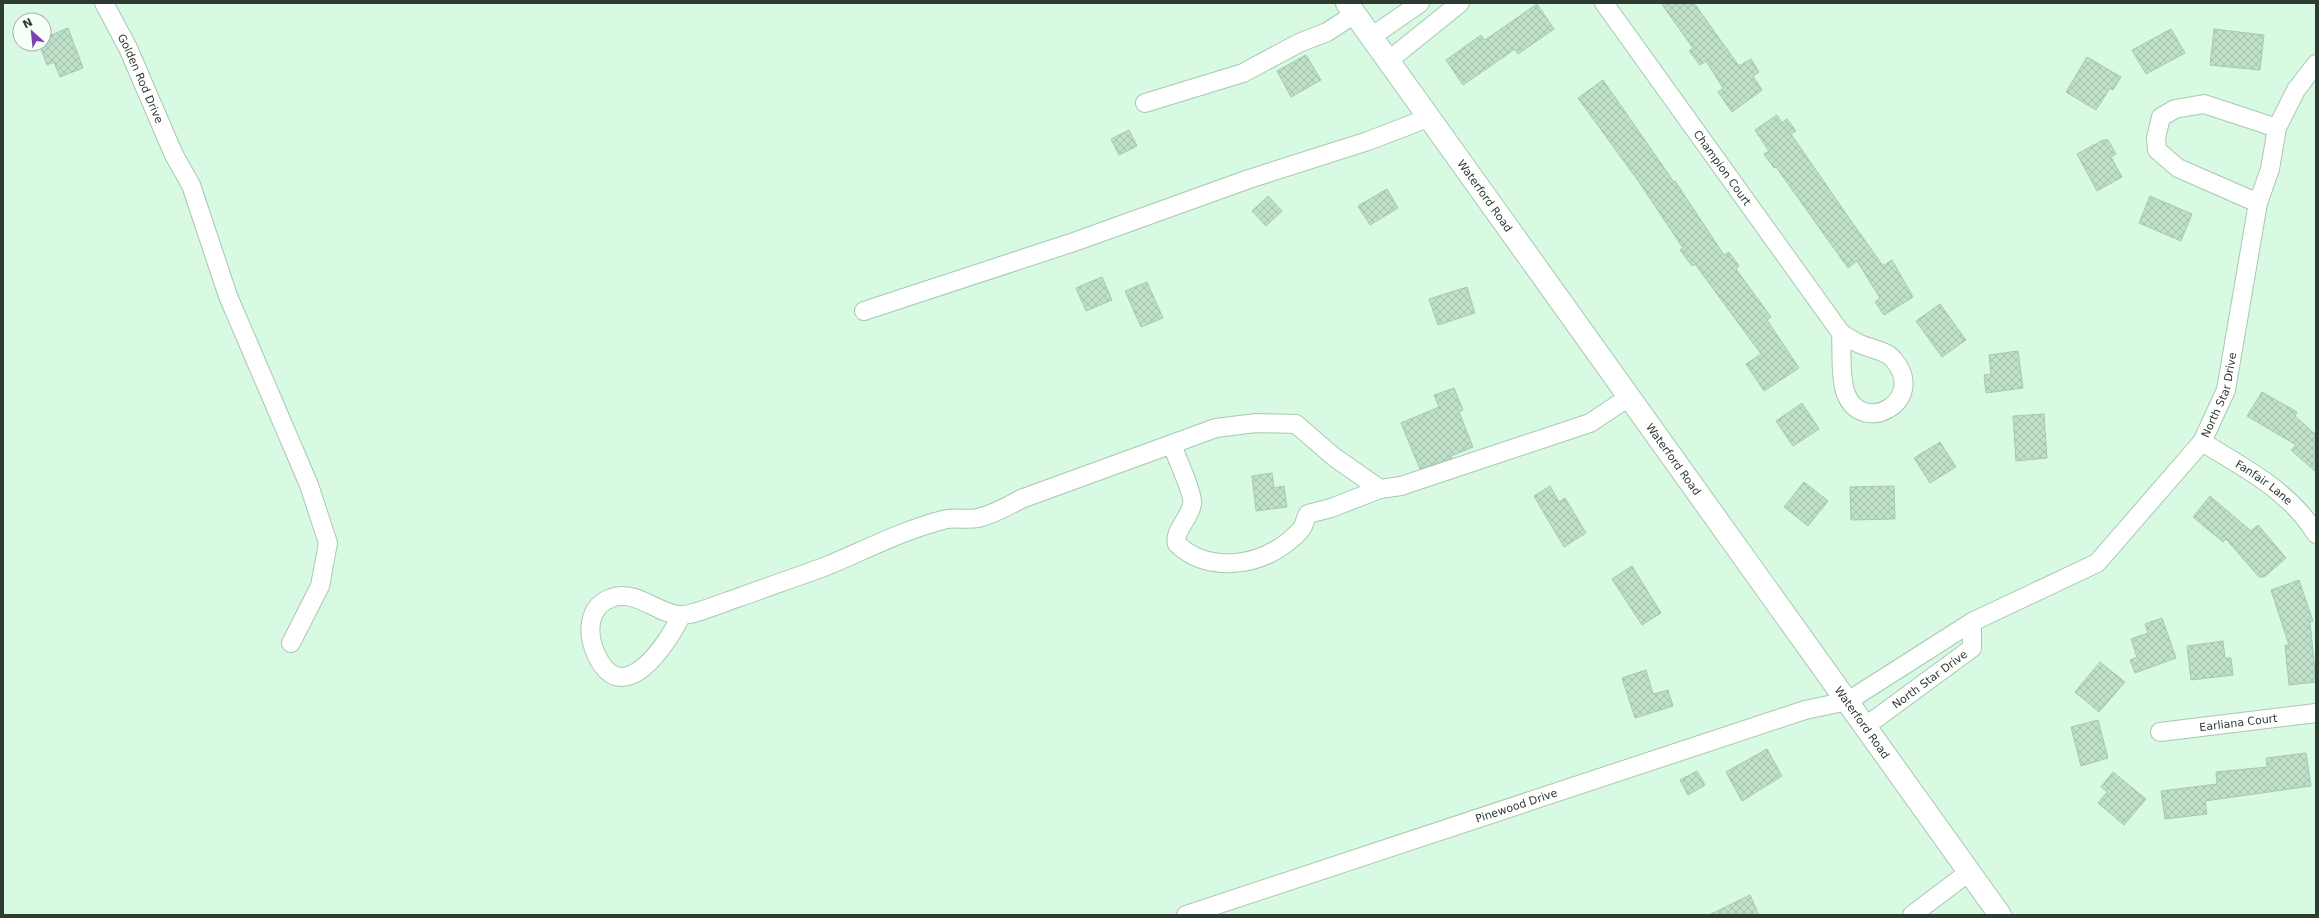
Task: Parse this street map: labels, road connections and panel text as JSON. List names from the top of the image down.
{
  "streets": {
    "main road": ["Waterford Road"],
    "street": [
      "Golden Rod Drive",
      "Champion Court",
      "North Star Drive",
      "Fanfair Lane",
      "Earliana Court",
      "Pinewood Drive"
    ]
  },
  "crossings": [
    ["Waterford Road", "North Star Drive"],
    ["Waterford Road", "Pinewood Drive"],
    ["North Star Drive", "Fanfair Lane"],
    ["North Star Drive", "Pinewood Drive"]
  ],
  "north": "top left"
}
